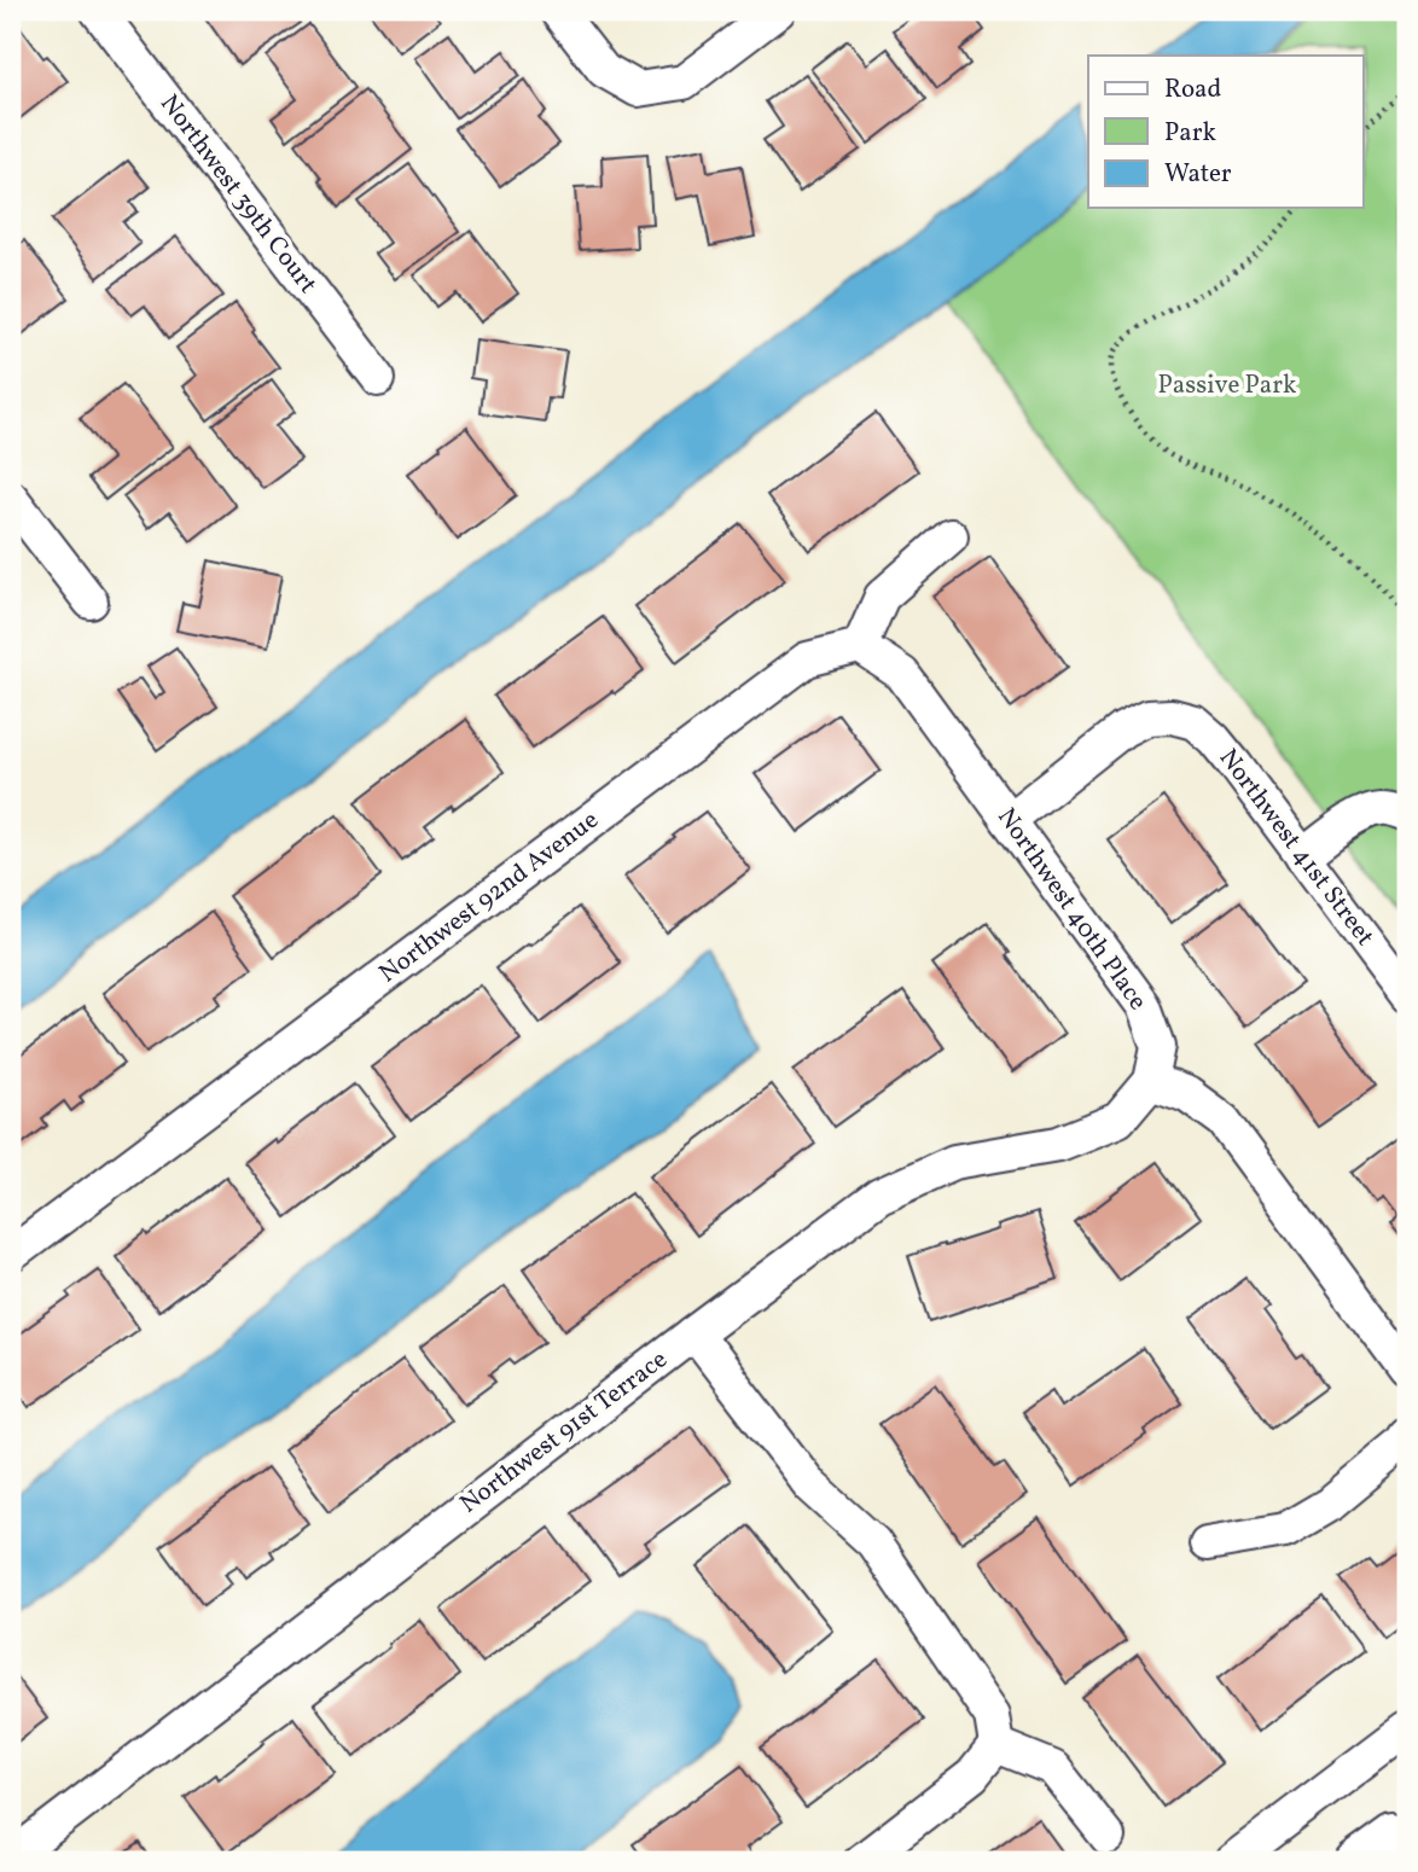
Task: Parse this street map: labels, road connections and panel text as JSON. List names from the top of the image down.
{
  "streets": {
    "street": [
      "Northwest 39th Court",
      "Northwest 41st Street",
      "Northwest 92nd Avenue",
      "Northwest 40th Place",
      "Northwest 91st Terrace"
    ]
  },
  "crossings": [
    ["Northwest 41st Street", "Northwest 40th Place"],
    ["Northwest 92nd Avenue", "Northwest 40th Place"],
    ["Northwest 40th Place", "Northwest 91st Terrace"]
  ],
  "parks": ["Passive Park"],
  "legend": ["Road", "Park", "Water"]
}
